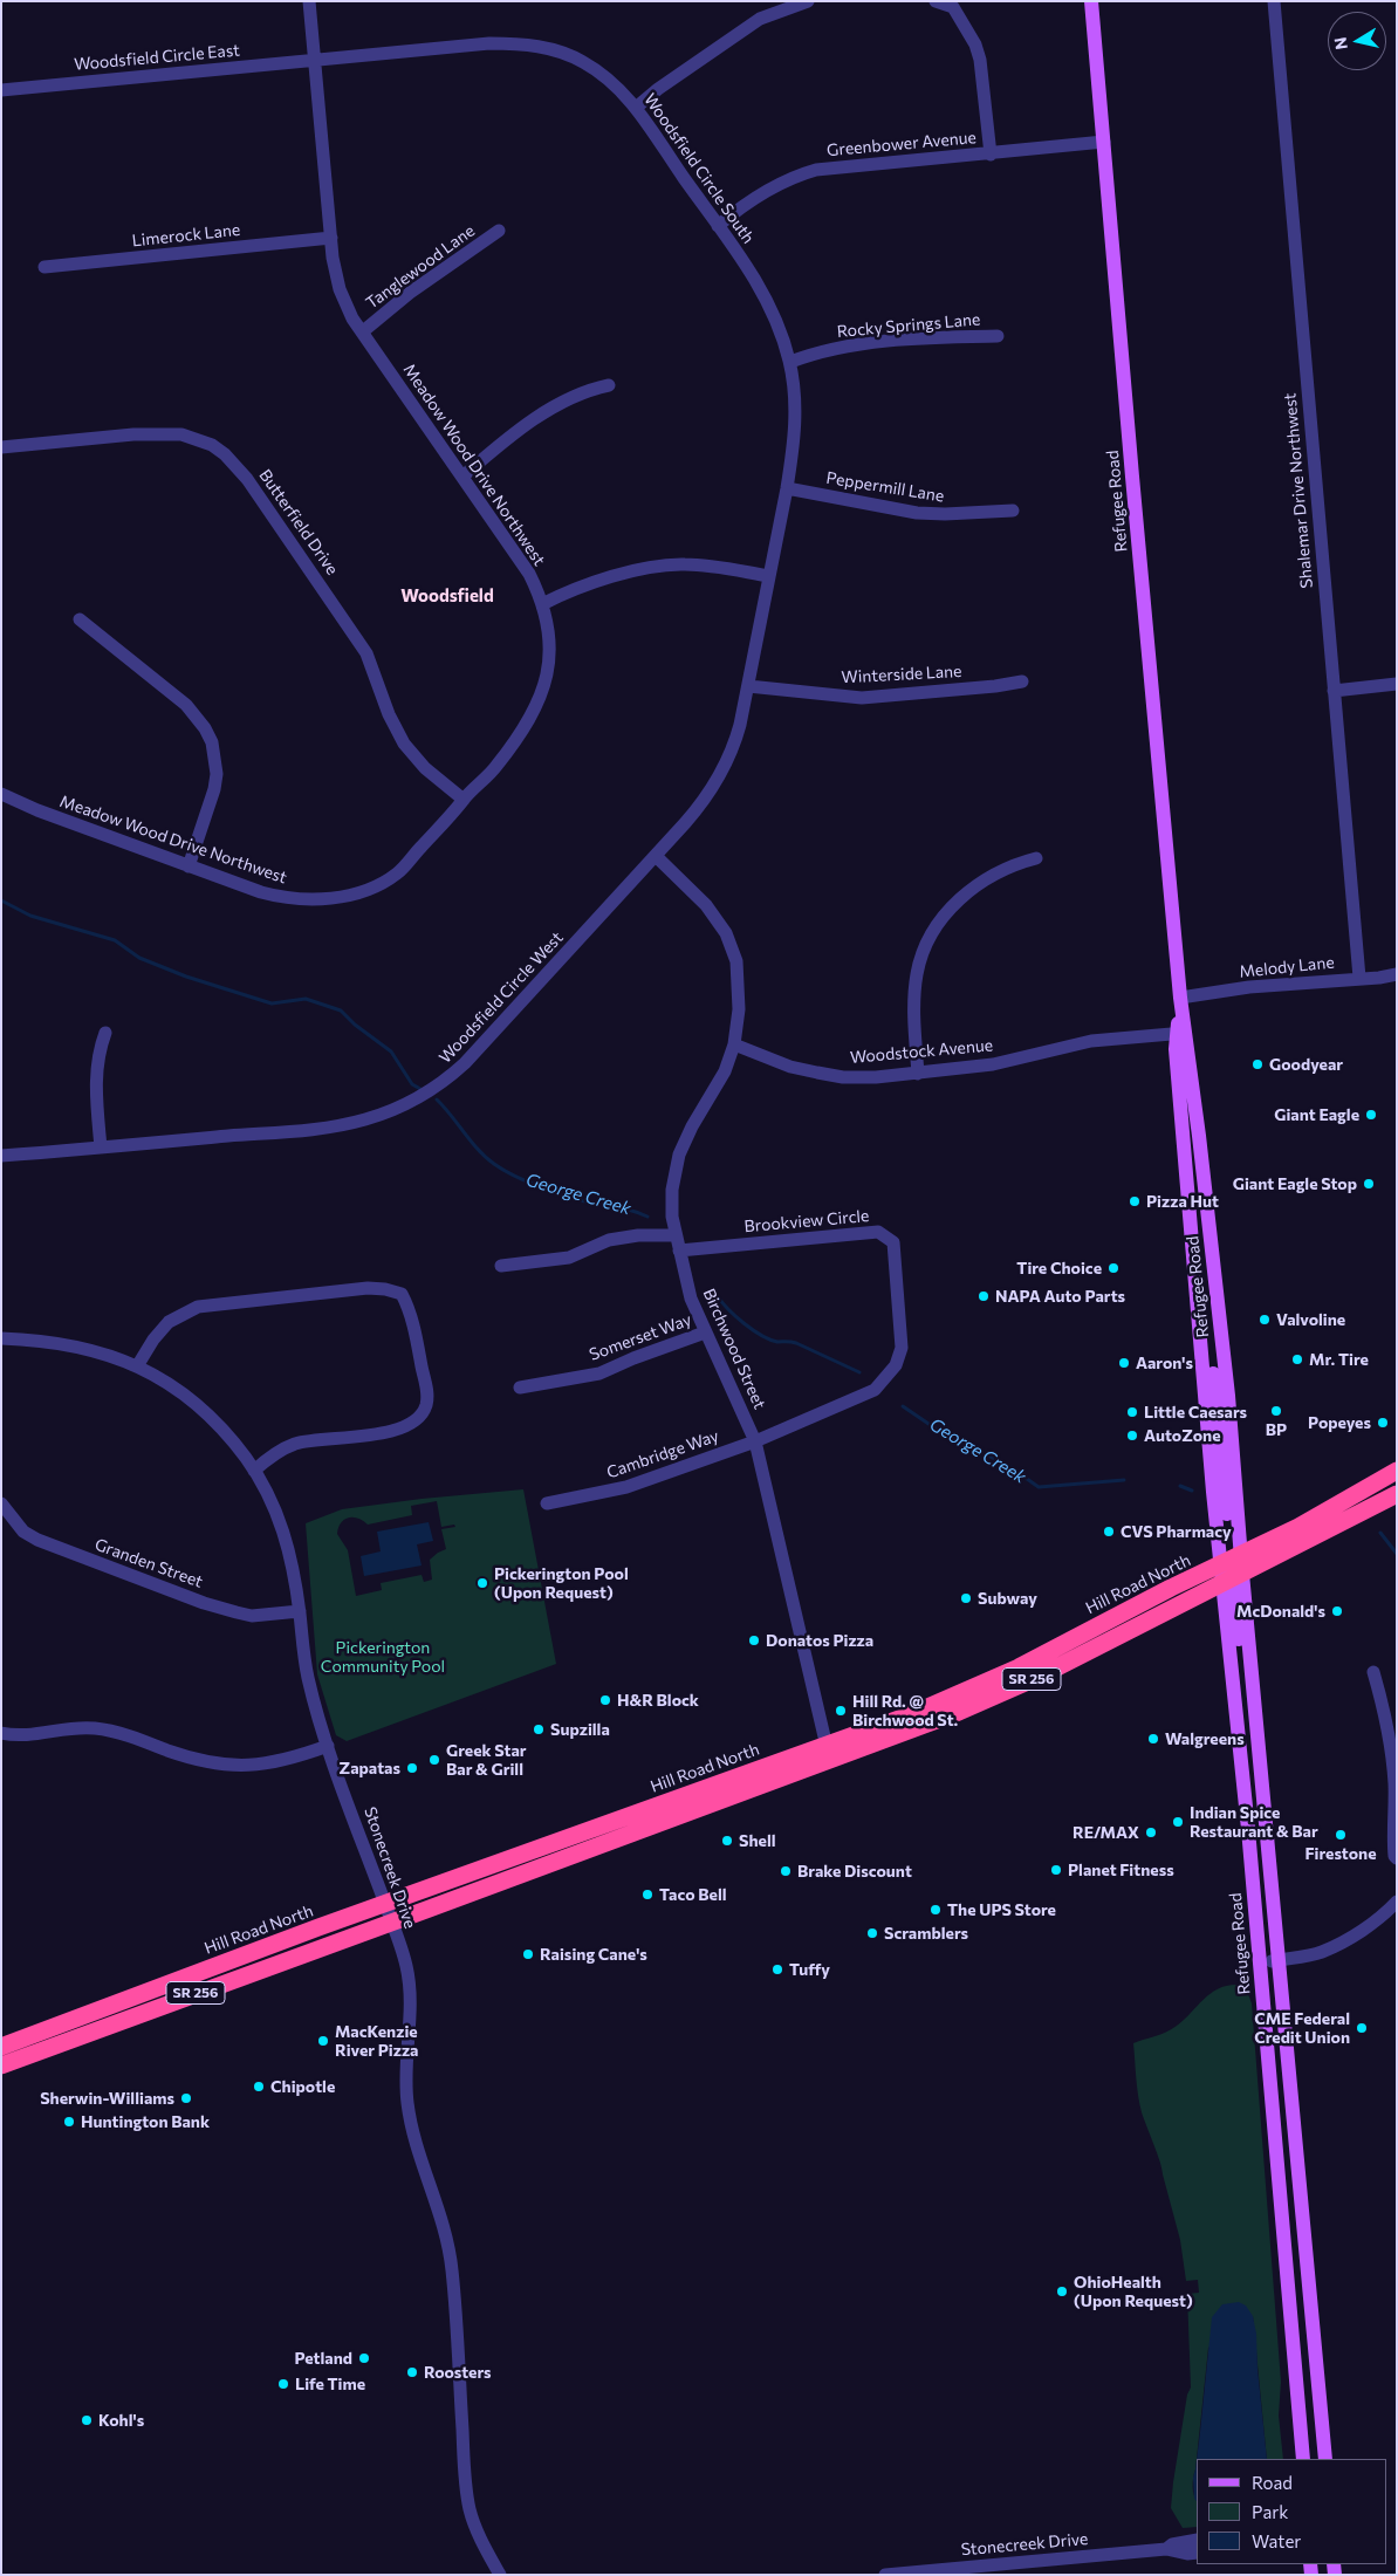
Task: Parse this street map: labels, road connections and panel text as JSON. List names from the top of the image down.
{
  "streets": {
    "highway": ["Hill Road North", "SR 256"],
    "main road": ["Refugee Road"],
    "street": [
      "Woodsfield Circle East",
      "Greenbower Avenue",
      "Woodsfield Circle South",
      "Limerock Lane",
      "Tanglewood Lane",
      "Rocky Springs Lane",
      "Meadow Wood Drive Northwest",
      "Peppermill Lane",
      "Shalemar Drive Northwest",
      "Butterfield Drive",
      "Winterside Lane",
      "Melody Lane",
      "Woodsfield Circle West",
      "Woodstock Avenue",
      "Brookview Circle",
      "Somerset Way",
      "Birchwood Street",
      "Cambridge Way",
      "Granden Street",
      "Stonecreek Drive"
    ]
  },
  "crossings": [
    ["Woodsfield Circle East", "Woodsfield Circle South"],
    ["Woodsfield Circle East", "Meadow Wood Drive Northwest"],
    ["Greenbower Avenue", "Woodsfield Circle South"],
    ["Greenbower Avenue", "Refugee Road"],
    ["Woodsfield Circle South", "Rocky Springs Lane"],
    ["Woodsfield Circle South", "Meadow Wood Drive Northwest"],
    ["Woodsfield Circle South", "Peppermill Lane"],
    ["Woodsfield Circle South", "Woodsfield Circle West"],
    ["Limerock Lane", "Meadow Wood Drive Northwest"],
    ["Tanglewood Lane", "Meadow Wood Drive Northwest"],
    ["Meadow Wood Drive Northwest", "Butterfield Drive"],
    ["Shalemar Drive Northwest", "Melody Lane"],
    ["Refugee Road", "Melody Lane"],
    ["Refugee Road", "Woodstock Avenue"],
    ["Refugee Road", "Hill Road North"],
    ["Winterside Lane", "Woodsfield Circle West"],
    ["Woodsfield Circle West", "Birchwood Street"],
    ["Woodstock Avenue", "Birchwood Street"],
    ["Brookview Circle", "Birchwood Street"],
    ["Brookview Circle", "Cambridge Way"],
    ["Somerset Way", "Birchwood Street"],
    ["Birchwood Street", "Cambridge Way"],
    ["Birchwood Street", "Hill Road North"],
    ["Granden Street", "Stonecreek Drive"],
    ["Hill Road North", "Stonecreek Drive"]
  ],
  "districts": ["Woodsfield"],
  "water": ["George Creek"],
  "parks": ["Pickerington Community Pool"],
  "places": [
    "Goodyear",
    "Giant Eagle",
    "Giant Eagle Stop",
    "Pizza Hut",
    "Tire Choice",
    "NAPA Auto Parts",
    "Valvoline",
    "Mr. Tire",
    "Aaron's",
    "BP",
    "Little Caesars",
    "Popeyes",
    "AutoZone",
    "CVS Pharmacy",
    "Pickerington Pool (Upon Request)",
    "Subway",
    "McDonald's",
    "Donatos Pizza",
    "H&R Block",
    "Hill Rd. @ Birchwood St.",
    "Supzilla",
    "Walgreens",
    "Greek Star Bar & Grill",
    "Zapatas",
    "Indian Spice Restaurant & Bar",
    "RE/MAX",
    "Firestone",
    "Shell",
    "Planet Fitness",
    "Brake Discount",
    "Taco Bell",
    "The UPS Store",
    "Scramblers",
    "Raising Cane's",
    "Tuffy",
    "CME Federal Credit Union",
    "MacKenzie River Pizza",
    "Chipotle",
    "Sherwin-Williams",
    "Huntington Bank",
    "OhioHealth (Upon Request)",
    "Petland",
    "Roosters",
    "Life Time",
    "Kohl's"
  ],
  "legend": ["Road", "Park", "Water"],
  "north": "left"
}
